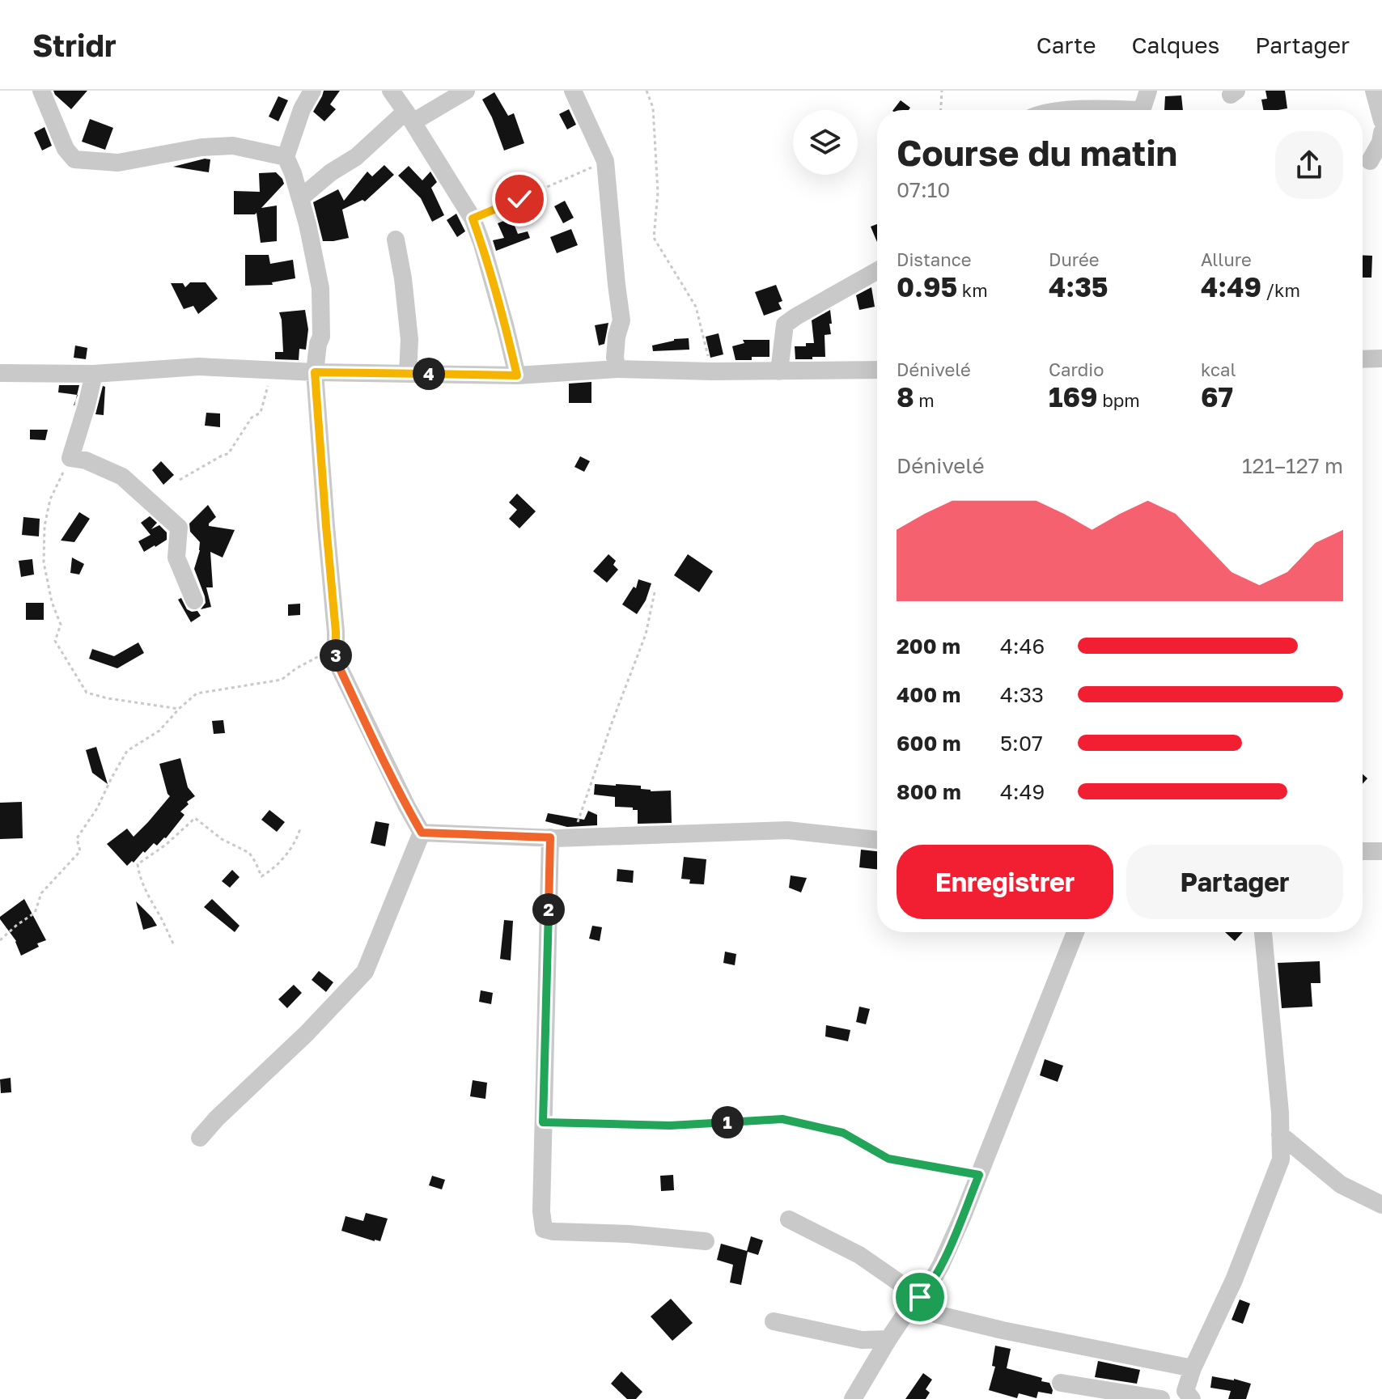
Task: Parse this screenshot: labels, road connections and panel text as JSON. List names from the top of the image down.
{
  "page": {
    "header": "Stridr",
    "nav": ["Carte", "Calques", "Partager"],
    "heading": ["Course du matin", "07:10"],
    "stats": [
      ["Distance", "0.95 km"],
      ["Durée", "4:35"],
      ["Allure", "4:49 /km"],
      ["Dénivelé", "8 m"],
      ["Cardio", "169 bpm"],
      ["kcal", "67"]
    ],
    "pins": [
      "4",
      "3",
      "2",
      "1"
    ],
    "chart": ["Dénivelé", "121–127 m"],
    "list": [
      {
        "name": "200 m",
        "note": "4:46"
      },
      {
        "name": "400 m",
        "note": "4:33"
      },
      {
        "name": "600 m",
        "note": "5:07"
      },
      {
        "name": "800 m",
        "note": "4:49"
      }
    ],
    "buttons": ["Enregistrer", "Partager"]
  }
}
